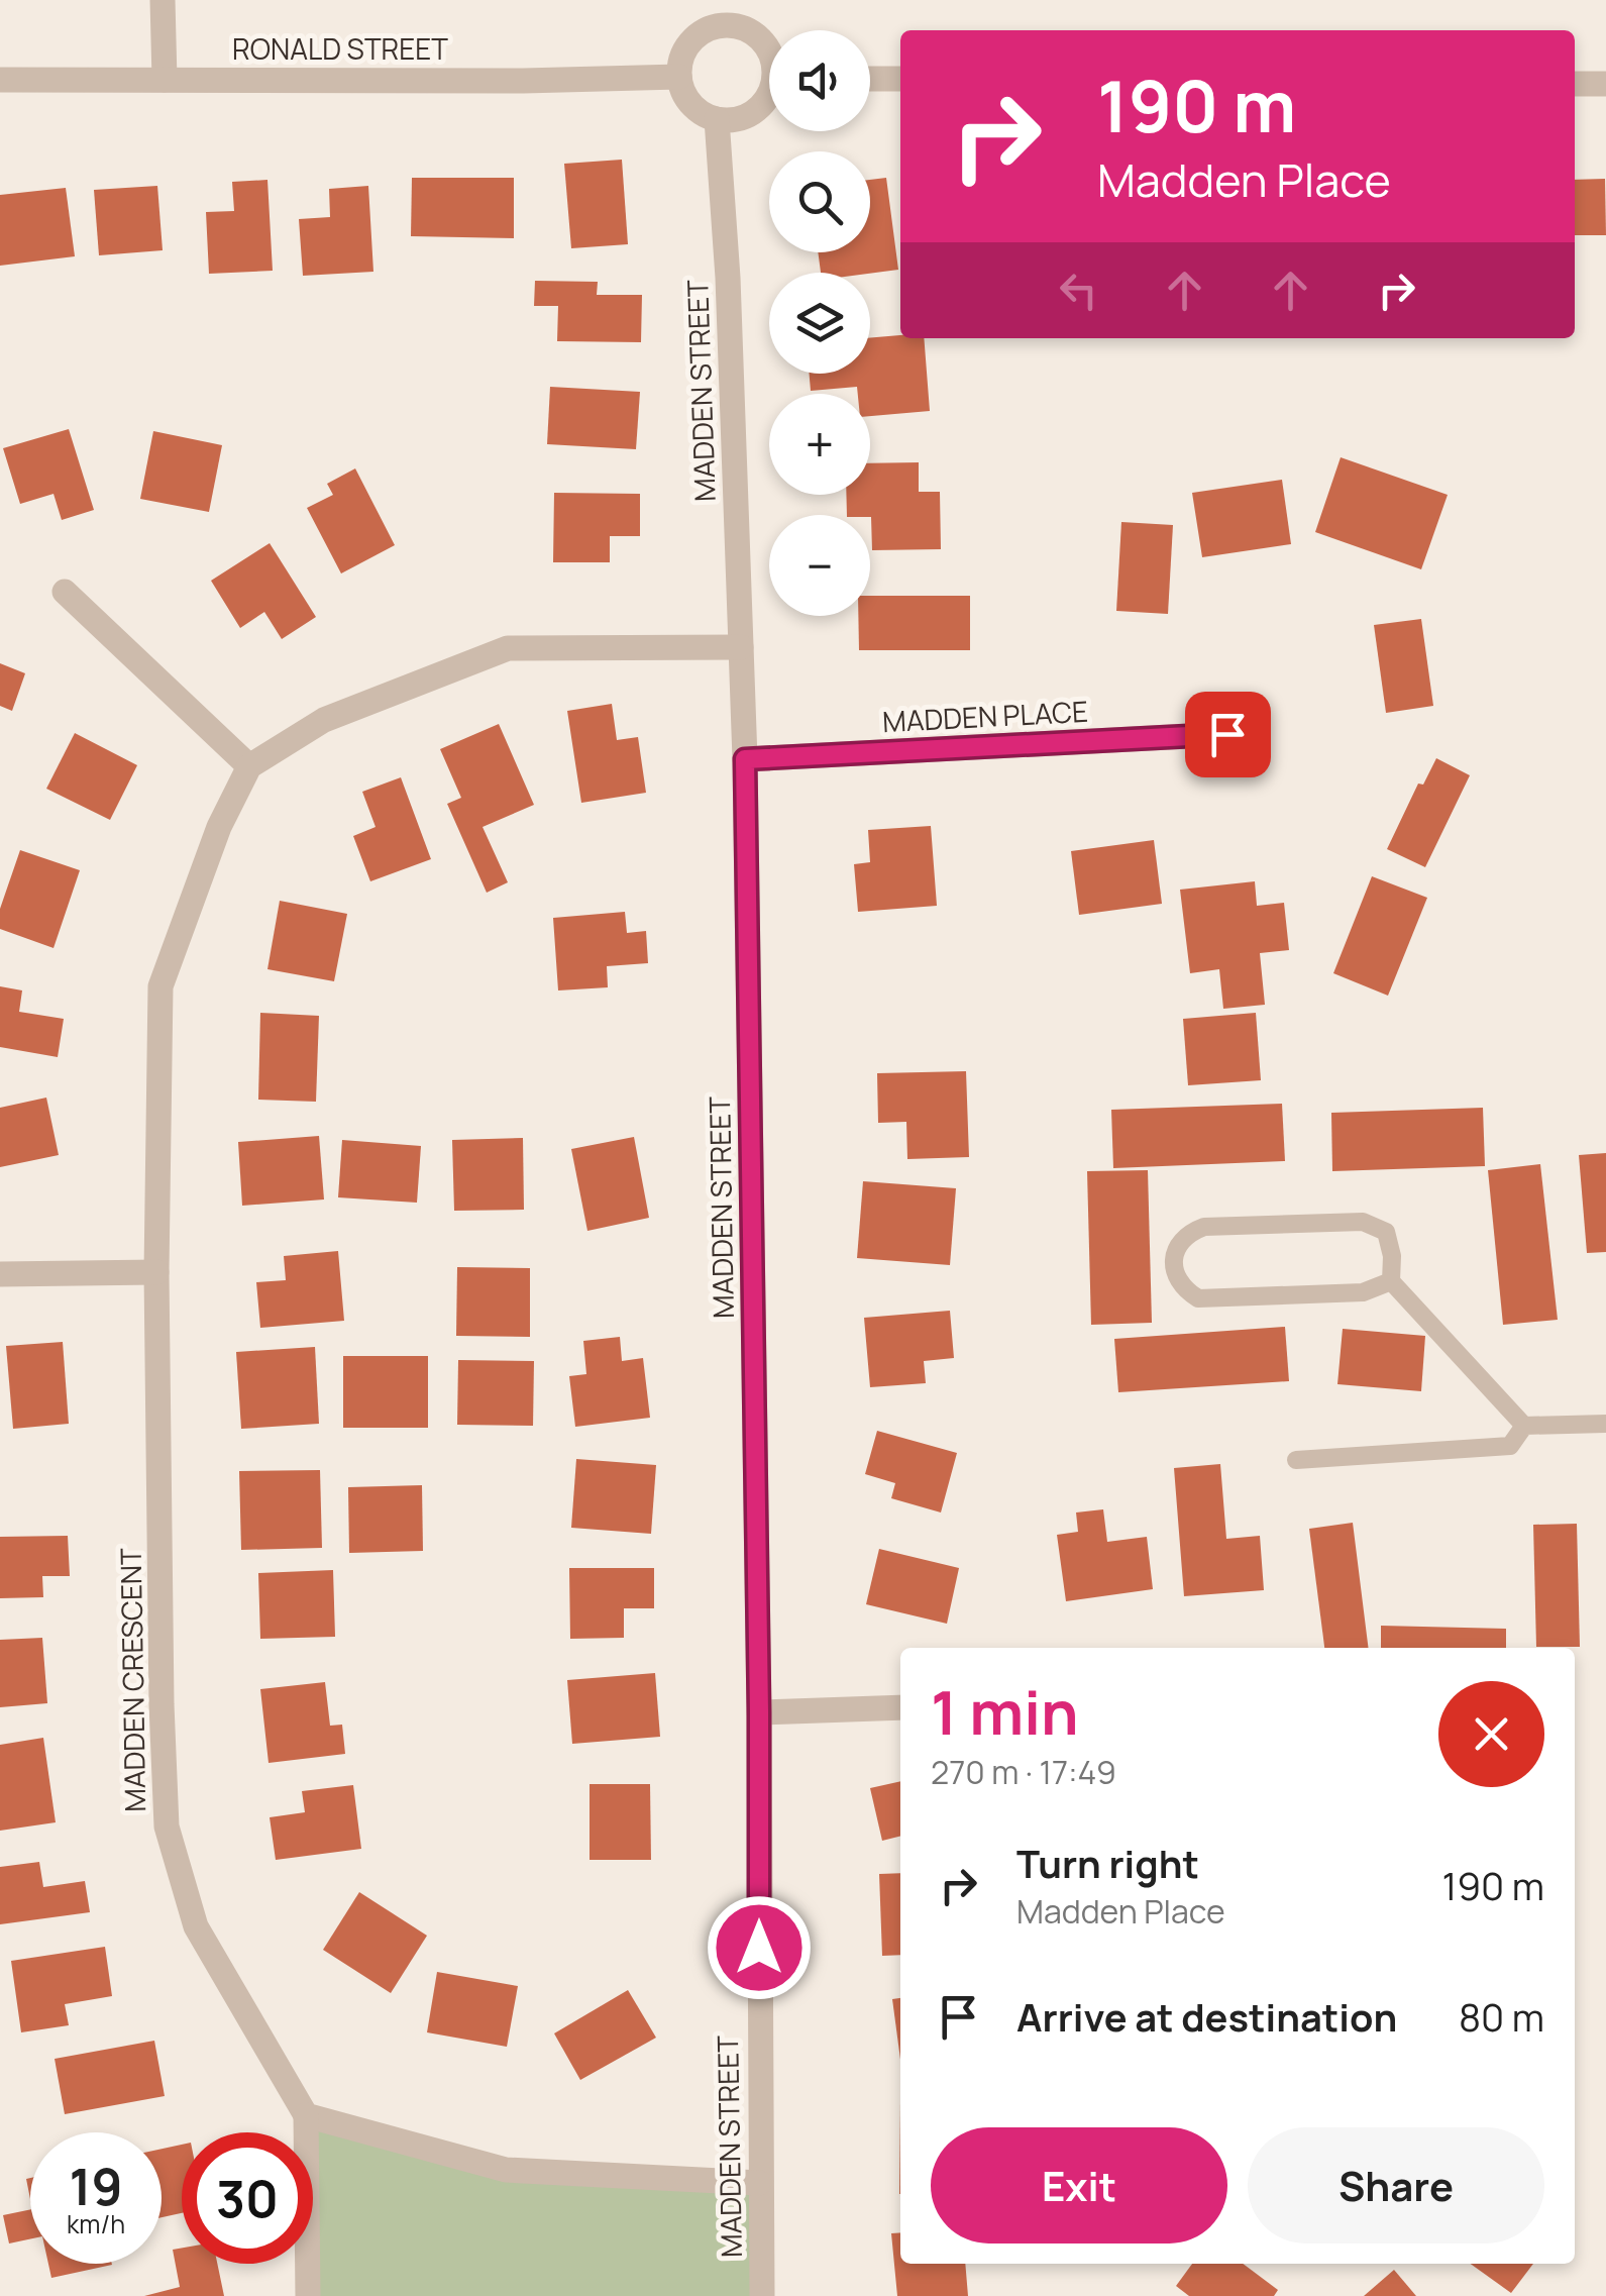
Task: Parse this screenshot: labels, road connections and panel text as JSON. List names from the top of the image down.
{
  "streets": {
    "street": [
      "RONALD STREET",
      "MADDEN STREET",
      "MADDEN PLACE",
      "MADDEN CRESCENT"
    ]
  },
  "crossings": [
    ["MADDEN STREET", "MADDEN PLACE"]
  ],
  "page": {
    "map_buttons": ["+", "−"],
    "turn": ["190 m", "Madden Place"],
    "heading": ["1 min", "270 m · 17:49"],
    "list": [
      {
        "name": "Turn right",
        "note": "Madden Place",
        "value": "190 m"
      },
      {
        "name": "Arrive at destination",
        "value": "80 m"
      }
    ],
    "buttons": ["Exit", "Share"],
    "speed": "19 km/h",
    "limit": "30"
  }
}
